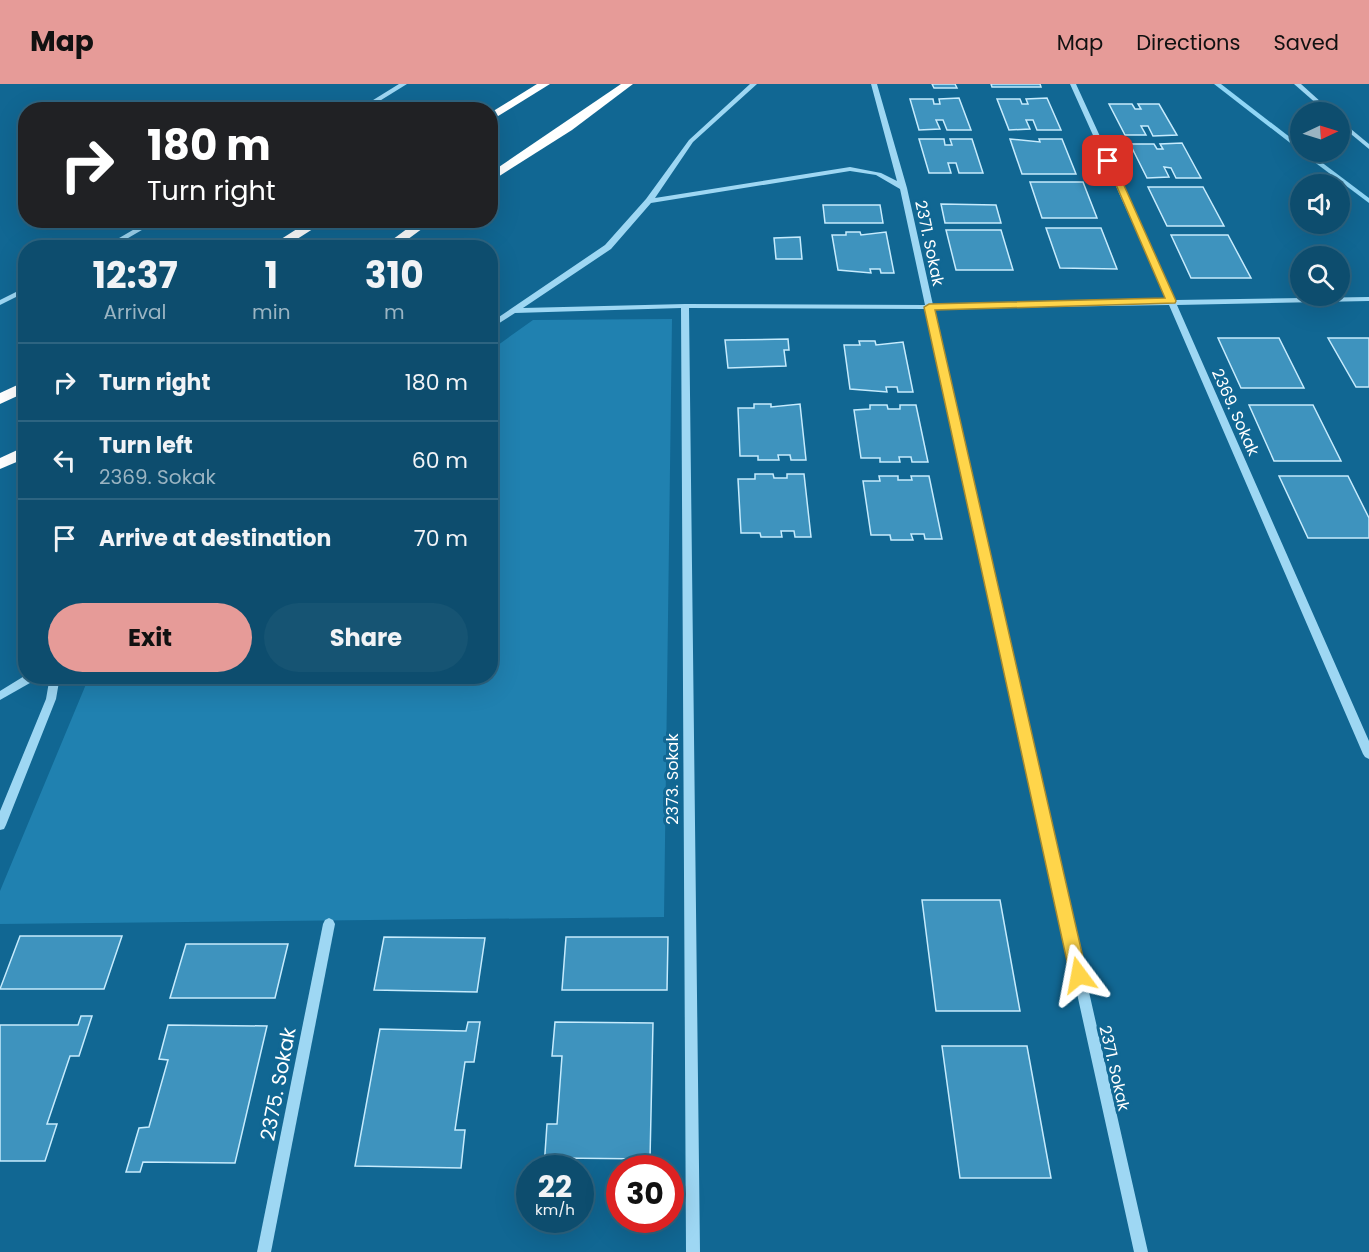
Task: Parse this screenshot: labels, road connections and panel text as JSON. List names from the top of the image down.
{
  "streets": {
    "street": [
      "2371. Sokak",
      "2369. Sokak",
      "2373. Sokak",
      "2375. Sokak"
    ]
  },
  "north": "right",
  "page": {
    "header": "Map",
    "nav": ["Map", "Directions", "Saved"],
    "turn": ["180 m", "Turn right"],
    "eta": [
      "12:37",
      "Arrival",
      "1",
      "min",
      "310",
      "m"
    ],
    "list": [
      {
        "name": "Turn right",
        "value": "180 m"
      },
      {
        "name": "Turn left",
        "note": "2369. Sokak",
        "value": "60 m"
      },
      {
        "name": "Arrive at destination",
        "value": "70 m"
      }
    ],
    "buttons": ["Exit", "Share"],
    "speed": "22 km/h",
    "limit": "30"
  }
}
